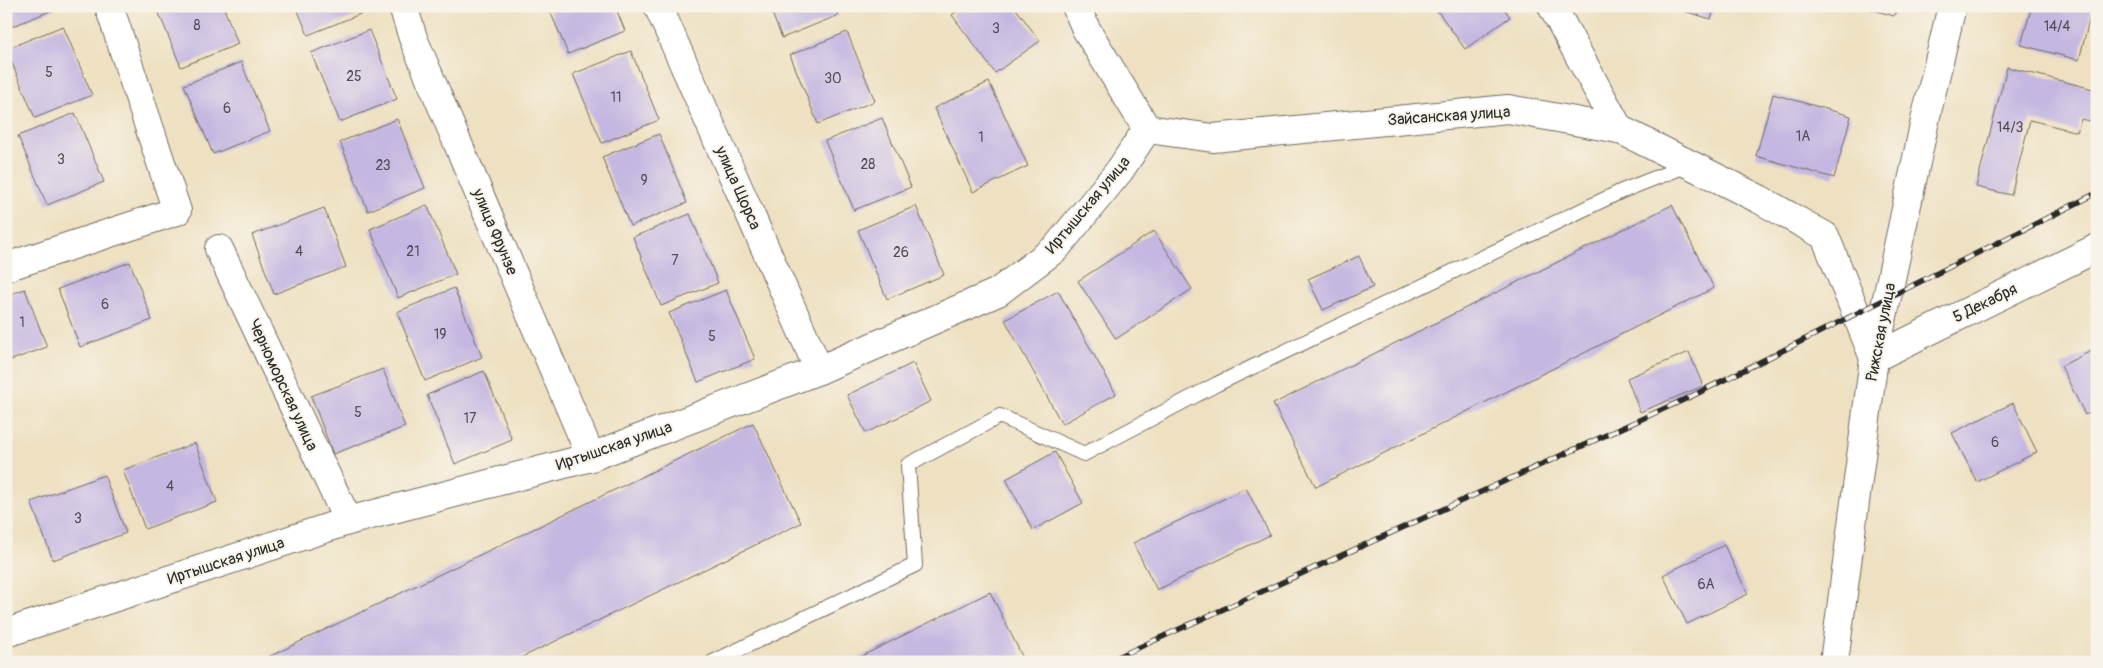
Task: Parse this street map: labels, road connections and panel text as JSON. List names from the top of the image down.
{
  "streets": {
    "street": [
      "Зайсанская улица",
      "улица Щорса",
      "Иртышская улица",
      "улица Фрунзе",
      "5 Декабря",
      "Рижская улица",
      "Черноморская улица"
    ]
  },
  "crossings": [
    ["Зайсанская улица", "Иртышская улица"],
    ["Зайсанская улица", "5 Декабря"],
    ["Зайсанская улица", "Рижская улица"],
    ["улица Щорса", "Иртышская улица"],
    ["Иртышская улица", "улица Фрунзе"],
    ["Иртышская улица", "Черноморская улица"],
    ["5 Декабря", "Рижская улица"]
  ],
  "house_numbers": [
    "8",
    "14/4",
    "3",
    "5",
    "25",
    "30",
    "11",
    "6",
    "14/3",
    "1А",
    "1",
    "3",
    "28",
    "23",
    "9",
    "4",
    "21",
    "26",
    "7",
    "6",
    "1",
    "19",
    "5",
    "5",
    "17",
    "6",
    "4",
    "3",
    "6А"
  ]
}
